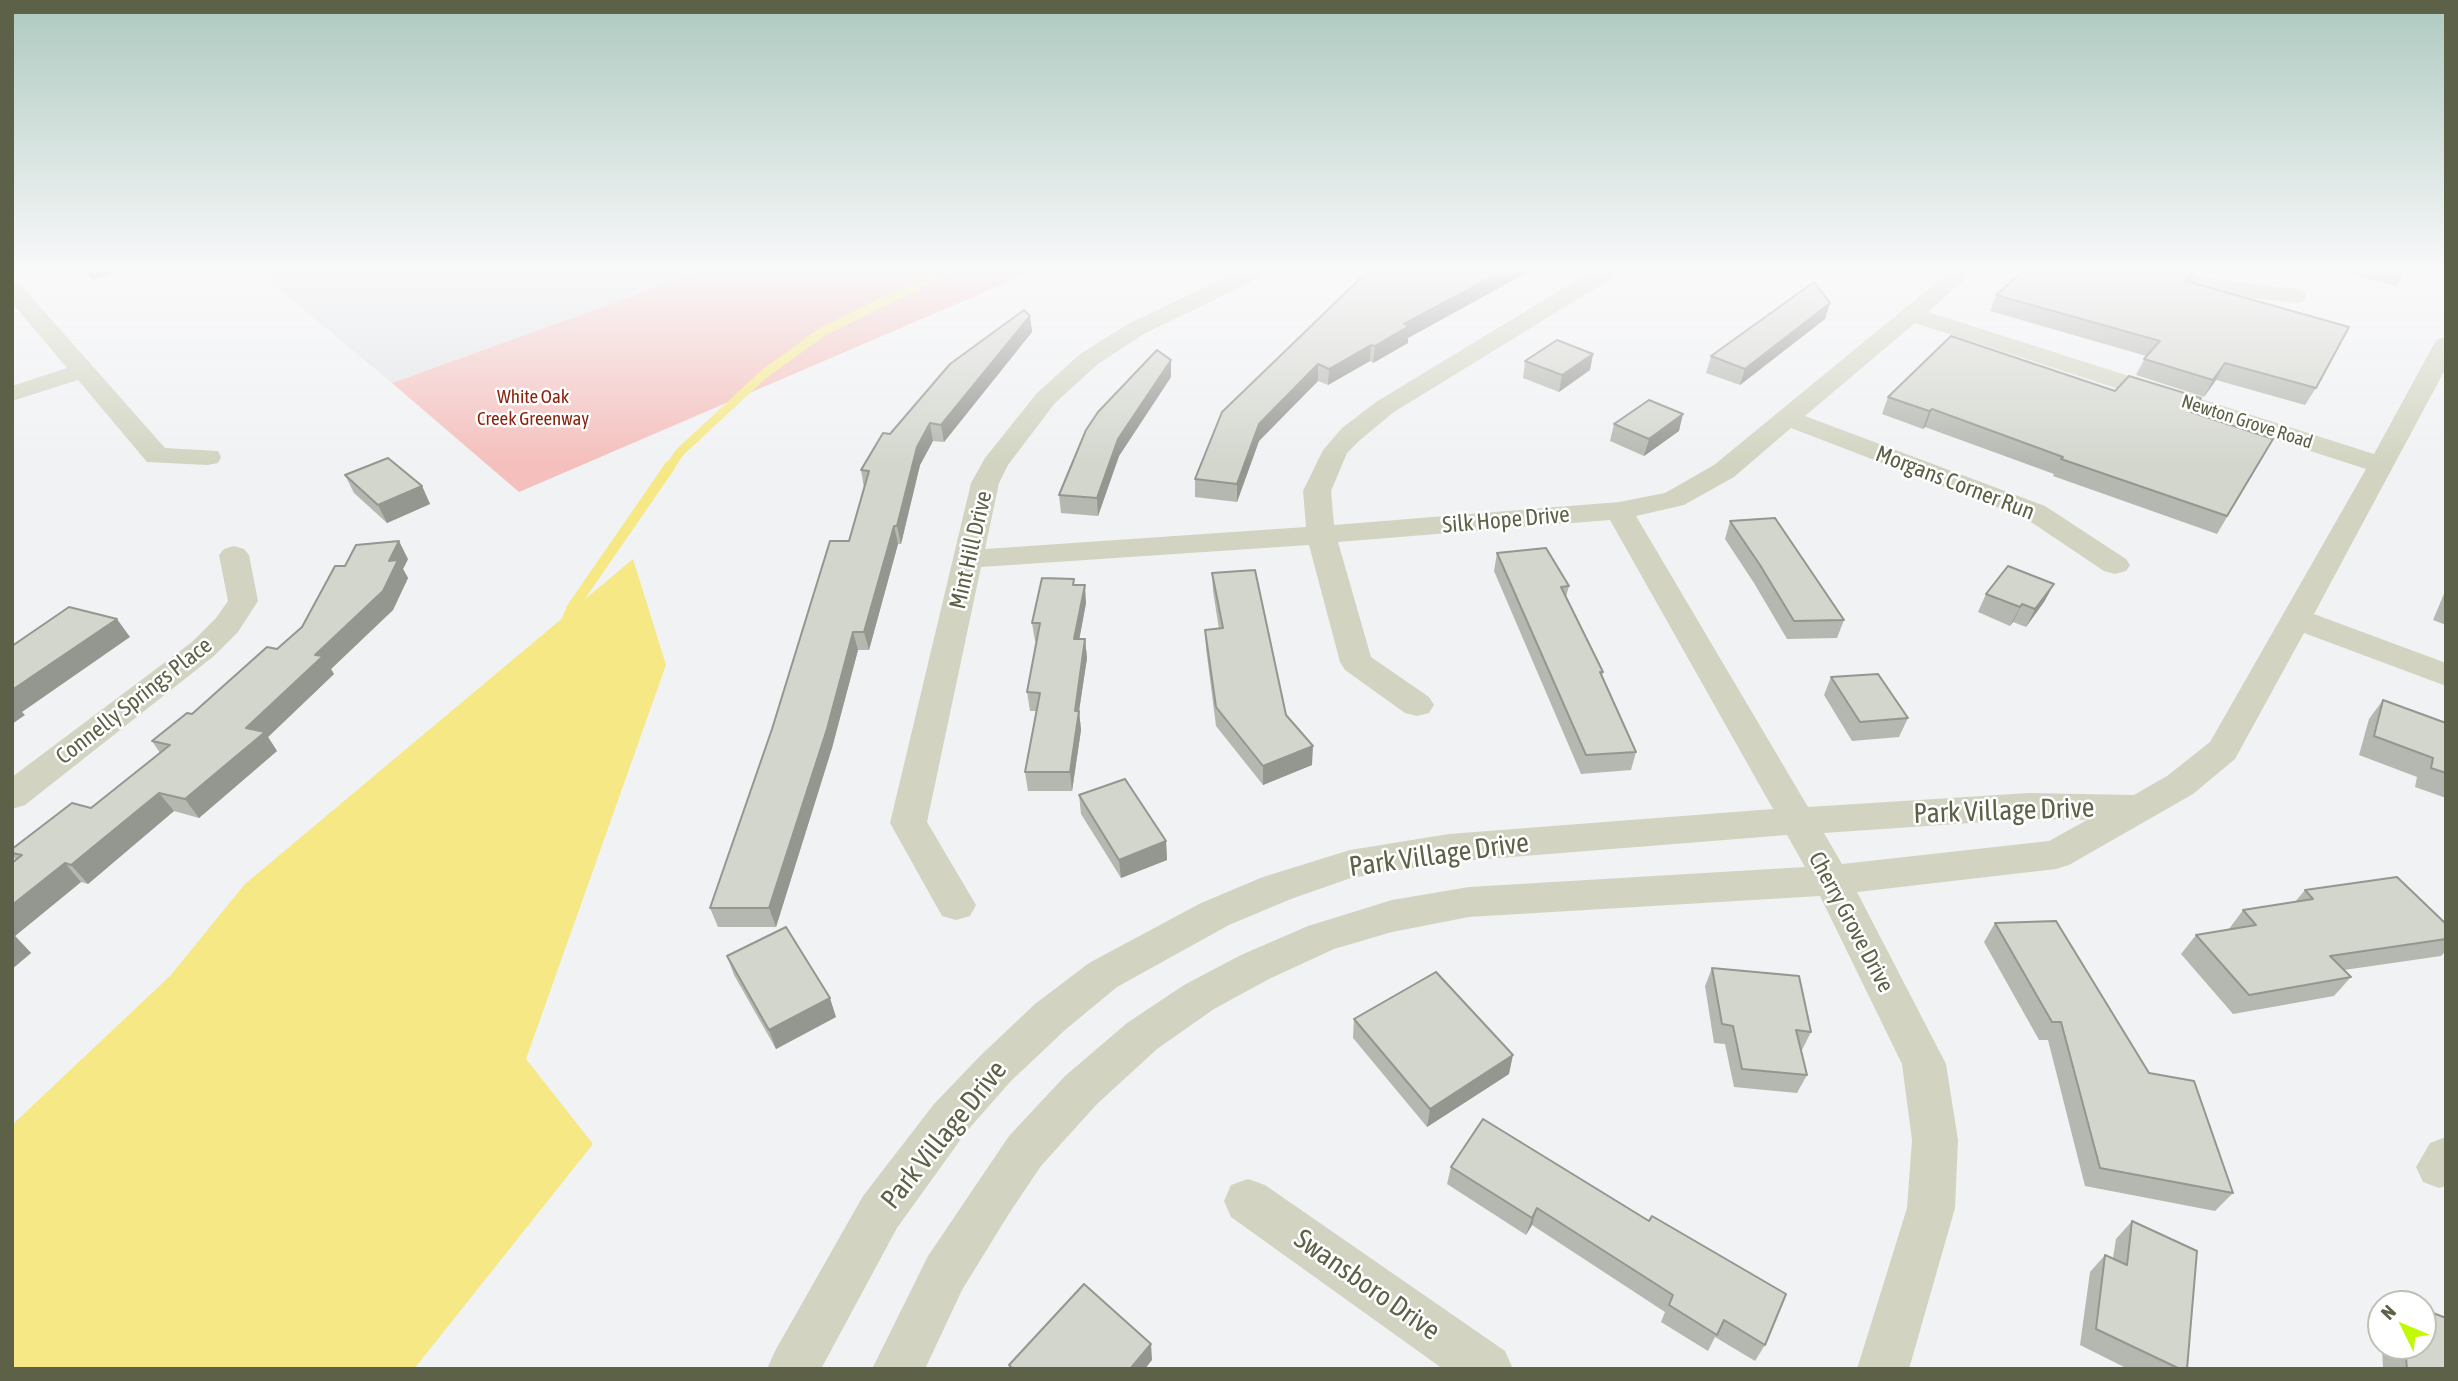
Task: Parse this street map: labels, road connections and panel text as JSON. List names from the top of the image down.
{
  "streets": {
    "street": [
      "Newton Grove Road",
      "Morgans Corner Run",
      "Silk Hope Drive",
      "Mint Hill Drive",
      "Connelly Springs Place",
      "Park Village Drive",
      "Cherry Grove Drive",
      "Swansboro Drive"
    ]
  },
  "crossings": [
    ["Newton Grove Road", "Park Village Drive"],
    ["Morgans Corner Run", "Silk Hope Drive"],
    ["Silk Hope Drive", "Mint Hill Drive"],
    ["Silk Hope Drive", "Cherry Grove Drive"],
    ["Park Village Drive", "Cherry Grove Drive"]
  ],
  "parks": ["White Oak Creek Greenway"],
  "north": "top left"
}
